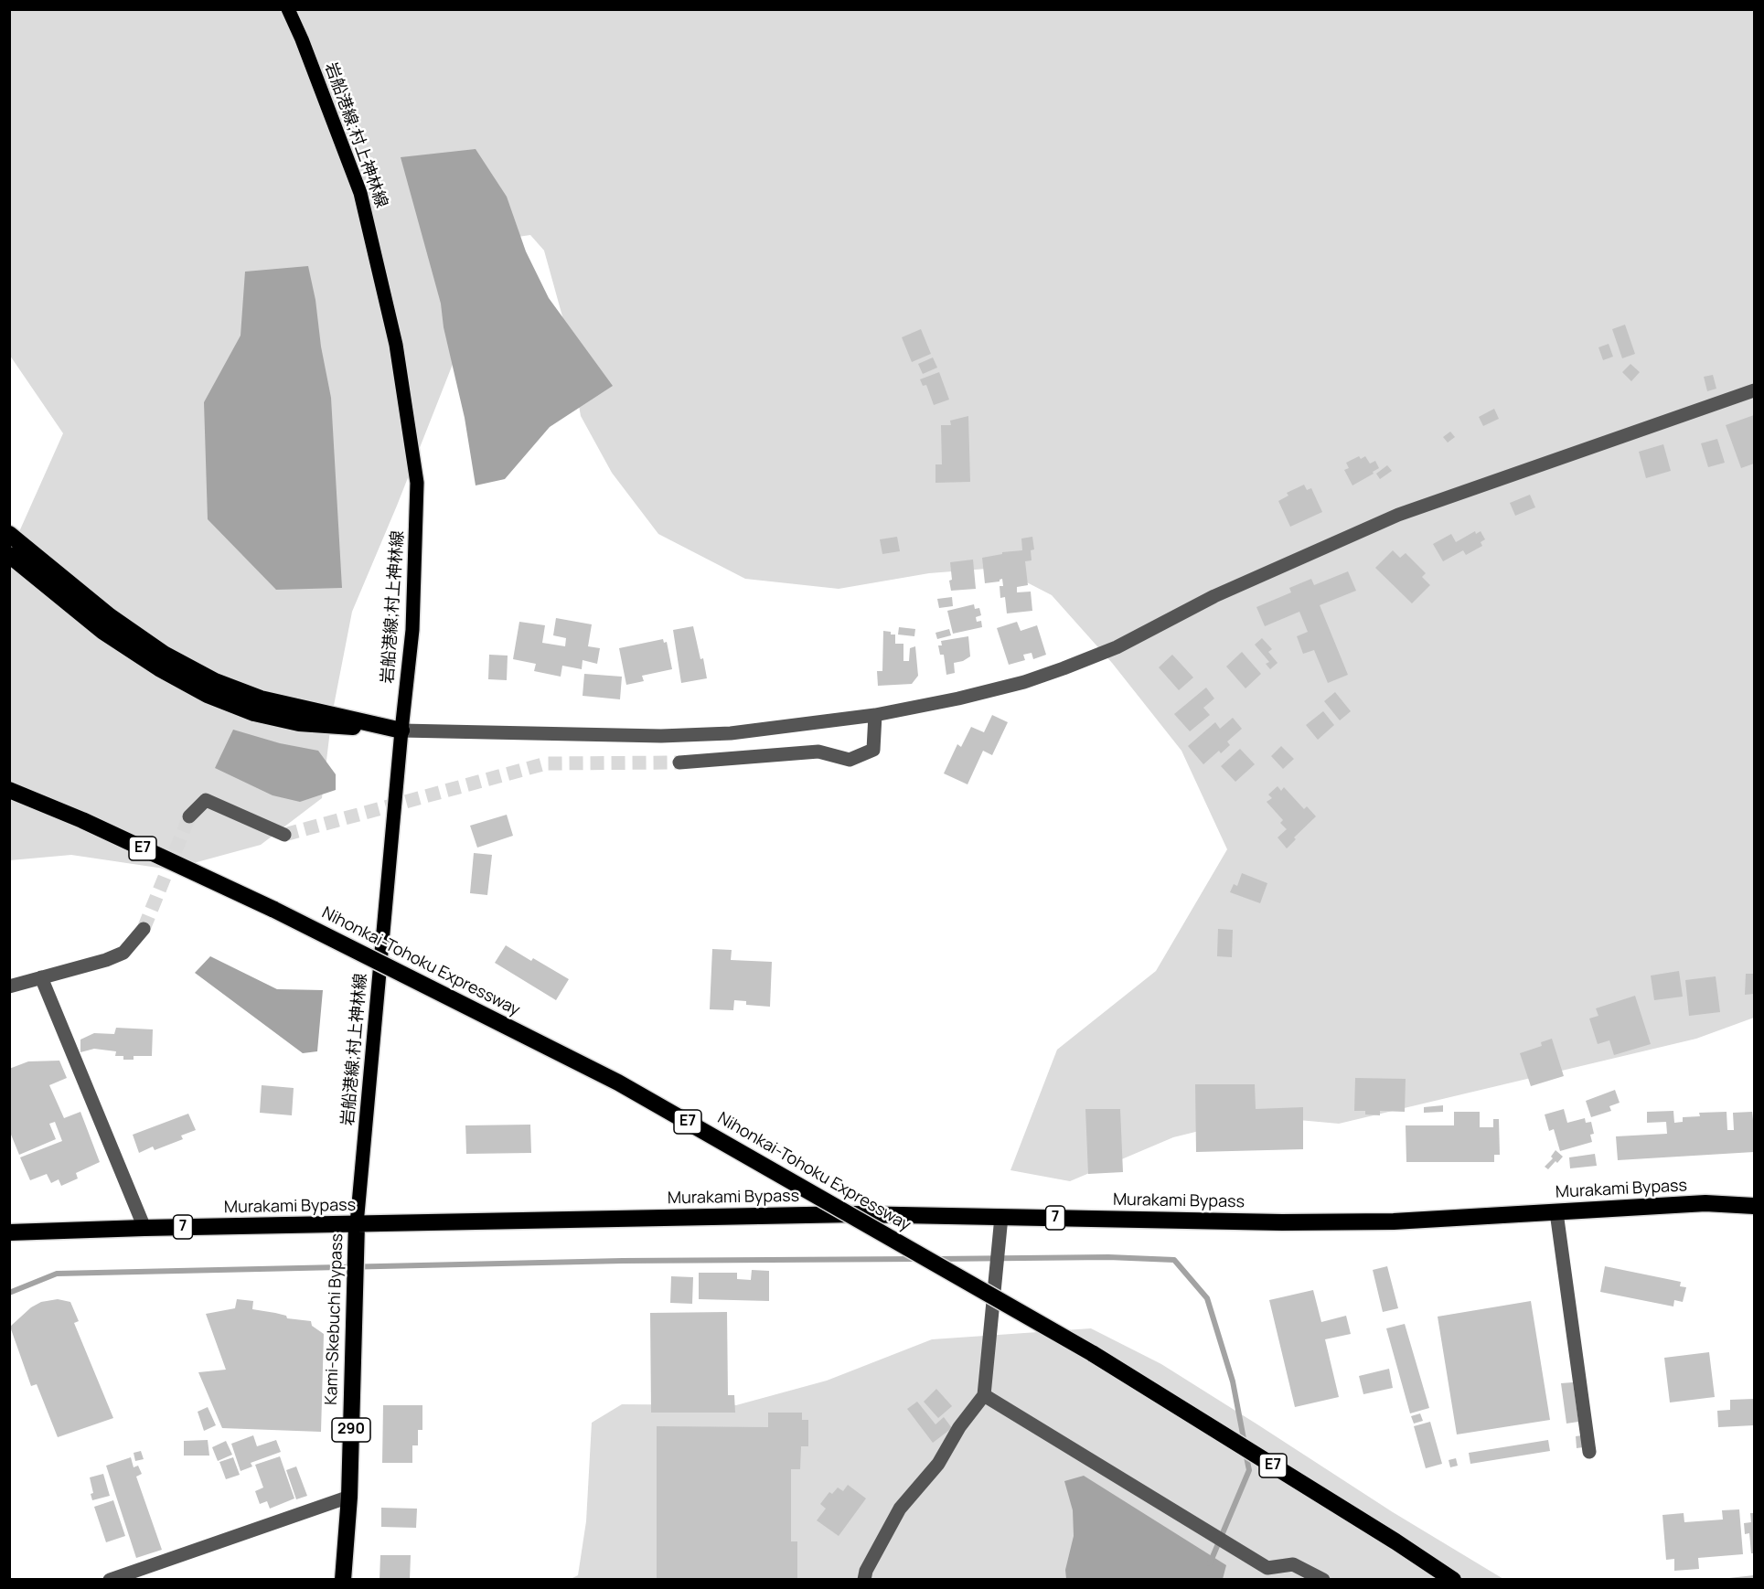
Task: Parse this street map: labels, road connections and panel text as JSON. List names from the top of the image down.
{
  "streets": {
    "highway": [
      "E7",
      "Nihonkai-Tohoku Expressway",
      "Murakami Bypass",
      "7",
      "Kami-Skebuchi Bypass",
      "290"
    ],
    "main road": ["岩船港線;村上神林線"]
  },
  "crossings": [
    ["岩船港線;村上神林線", "Murakami Bypass"],
    ["岩船港線;村上神林線", "Kami-Skebuchi Bypass"],
    ["Murakami Bypass", "Kami-Skebuchi Bypass"]
  ]
}
